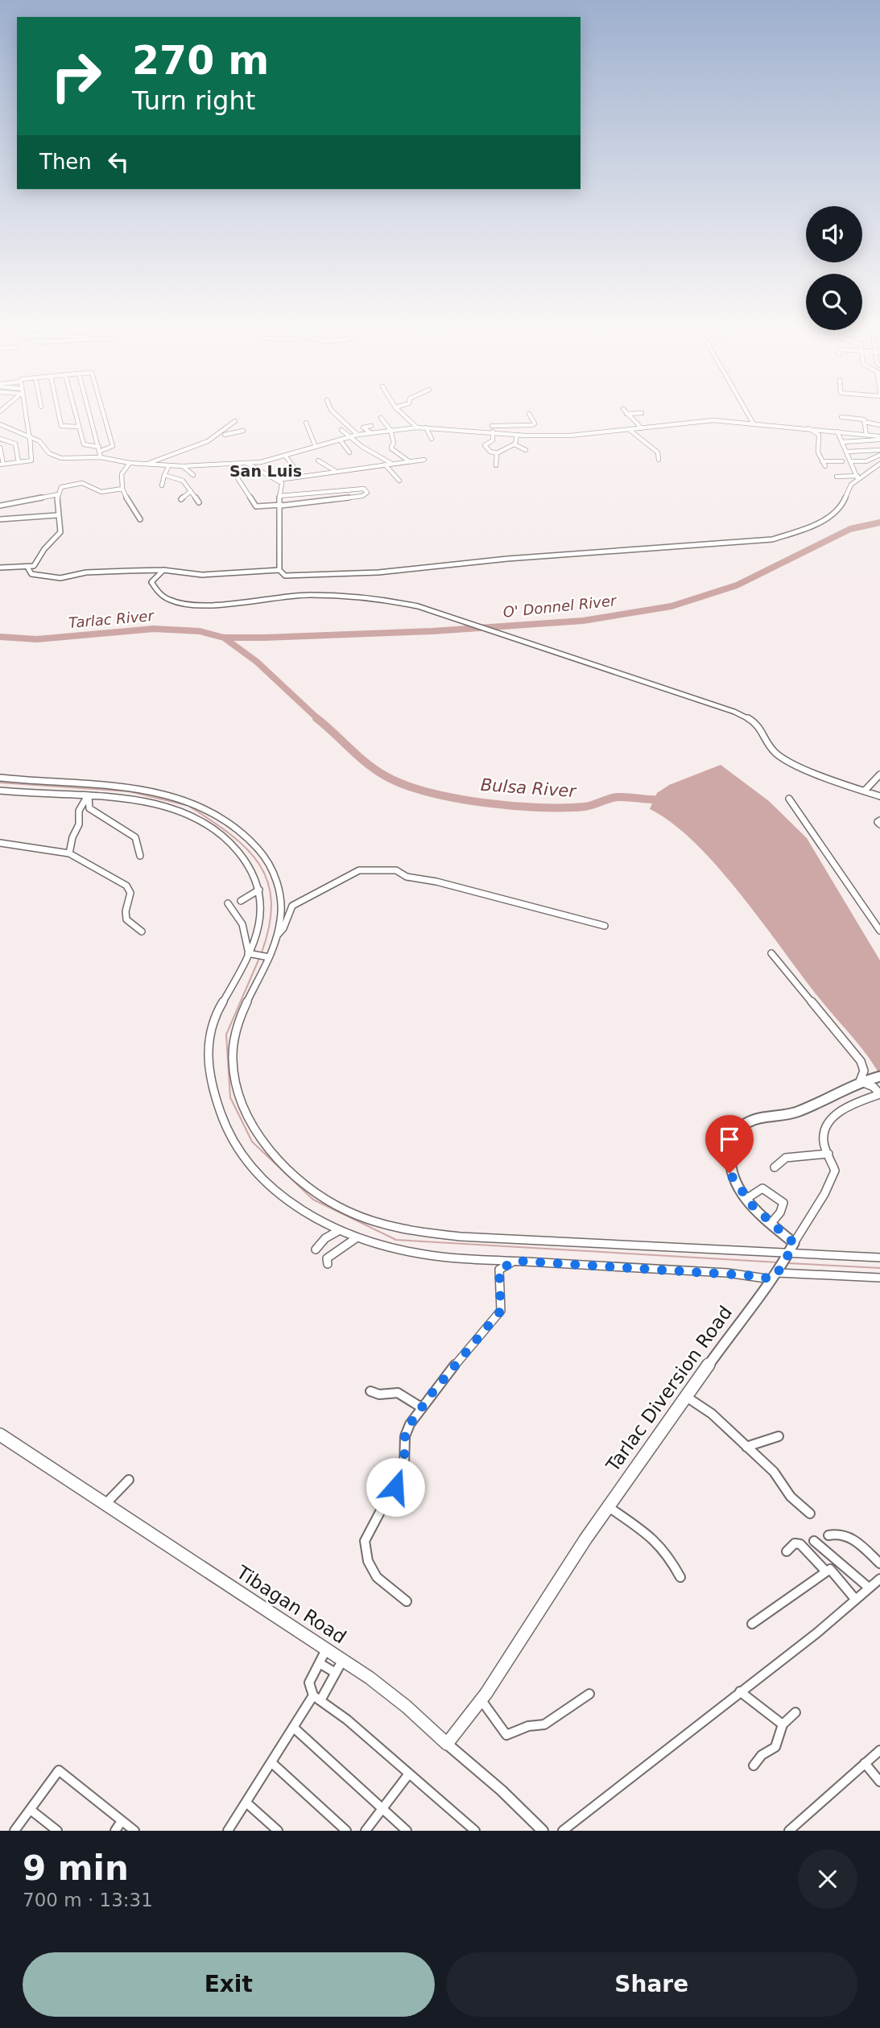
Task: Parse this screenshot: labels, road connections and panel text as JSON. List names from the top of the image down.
{
  "streets": {
    "main road": ["Tarlac Diversion Road", "Tibagan Road"]
  },
  "crossings": [
    ["Tarlac Diversion Road", "Tibagan Road"]
  ],
  "districts": ["San Luis"],
  "water": ["O' Donnel River", "Tarlac River", "Bulsa River"],
  "page": {
    "turn": ["270 m", "Turn right"],
    "then": "Then",
    "heading": ["9 min", "700 m · 13:31"],
    "buttons": ["Exit", "Share"]
  }
}
